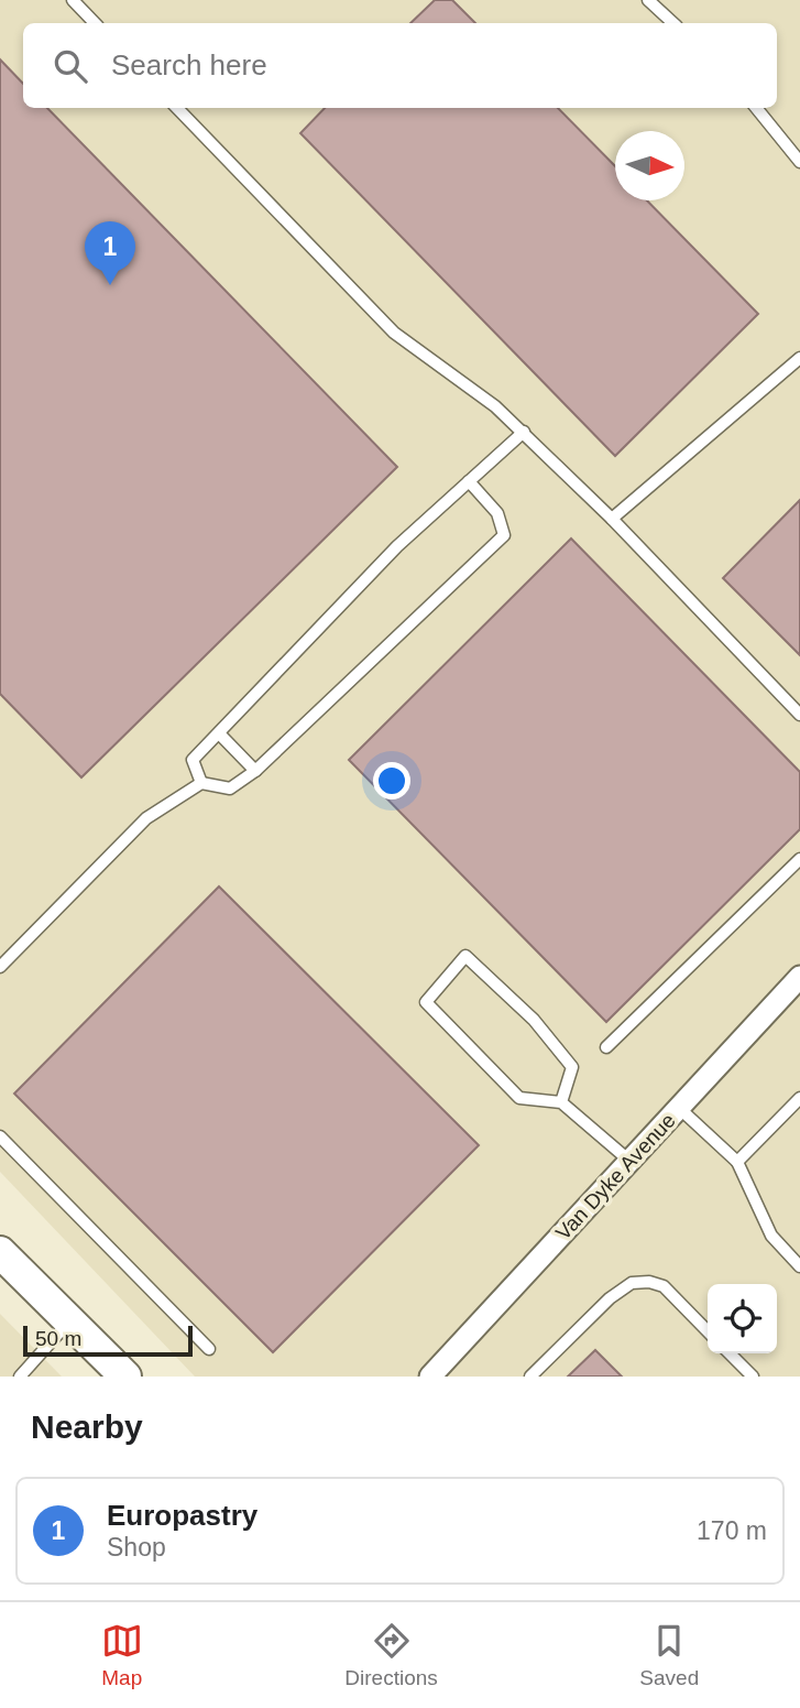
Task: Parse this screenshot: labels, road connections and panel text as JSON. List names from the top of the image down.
{
  "streets": {
    "street": ["Van Dyke Avenue"]
  },
  "scale_bar": "50 m",
  "north": "right",
  "page": {
    "search": "Search here",
    "pins": "1",
    "scale": "50 m",
    "heading": "Nearby",
    "list": [
      {
        "mark": "1",
        "name": "Europastry",
        "note": "Shop",
        "value": "170 m"
      }
    ],
    "nav": ["Map", "Directions", "Saved"]
  }
}
